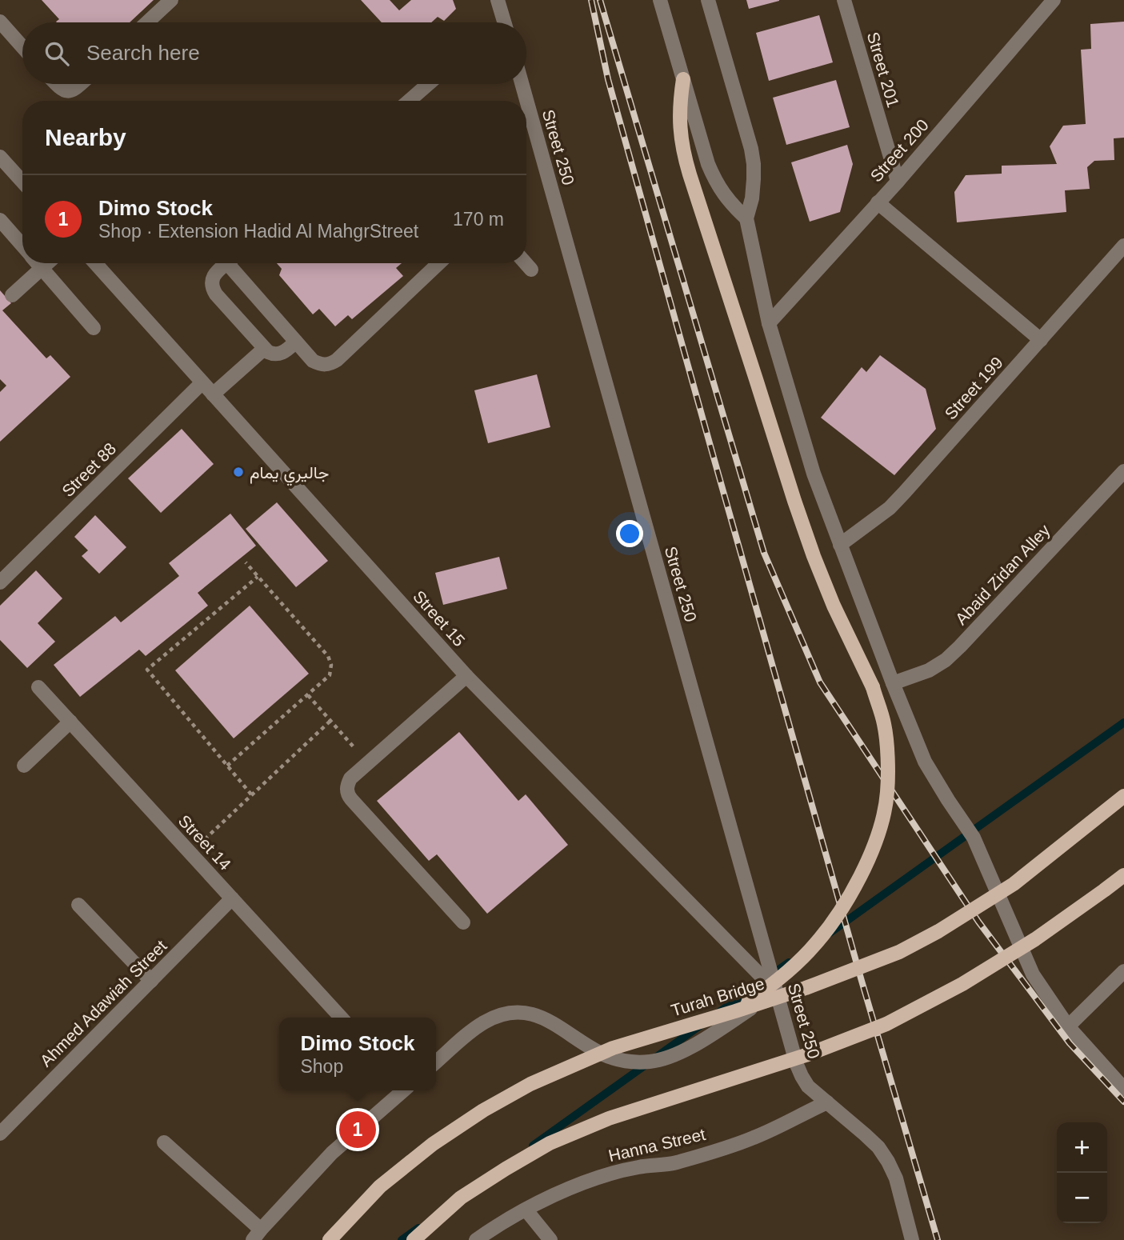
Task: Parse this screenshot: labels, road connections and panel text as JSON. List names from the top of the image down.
{
  "streets": {
    "main road": ["Turah Bridge"],
    "street": [
      "Street 201",
      "Street 250",
      "Street 200",
      "Street 199",
      "Street 88",
      "Abaid Zidan Alley",
      "Street 15",
      "Street 14",
      "Ahmed Adawiah Street",
      "Hanna Street"
    ]
  },
  "crossings": [
    ["Street 201", "Street 200"],
    ["Street 250", "Street 15"],
    ["Street 250", "Hanna Street"],
    ["Street 88", "Street 15"],
    ["Street 14", "Ahmed Adawiah Street"]
  ],
  "places": ["جاليري يمام"],
  "page": {
    "search": "Search here",
    "heading": "Nearby",
    "list": [
      {
        "mark": "1",
        "name": "Dimo Stock",
        "note": "Shop · Extension Hadid Al MahgrStreet",
        "value": "170 m"
      }
    ],
    "popup": ["Dimo Stock", "Shop"],
    "pins": "1",
    "map_buttons": ["+", "−"]
  }
}
